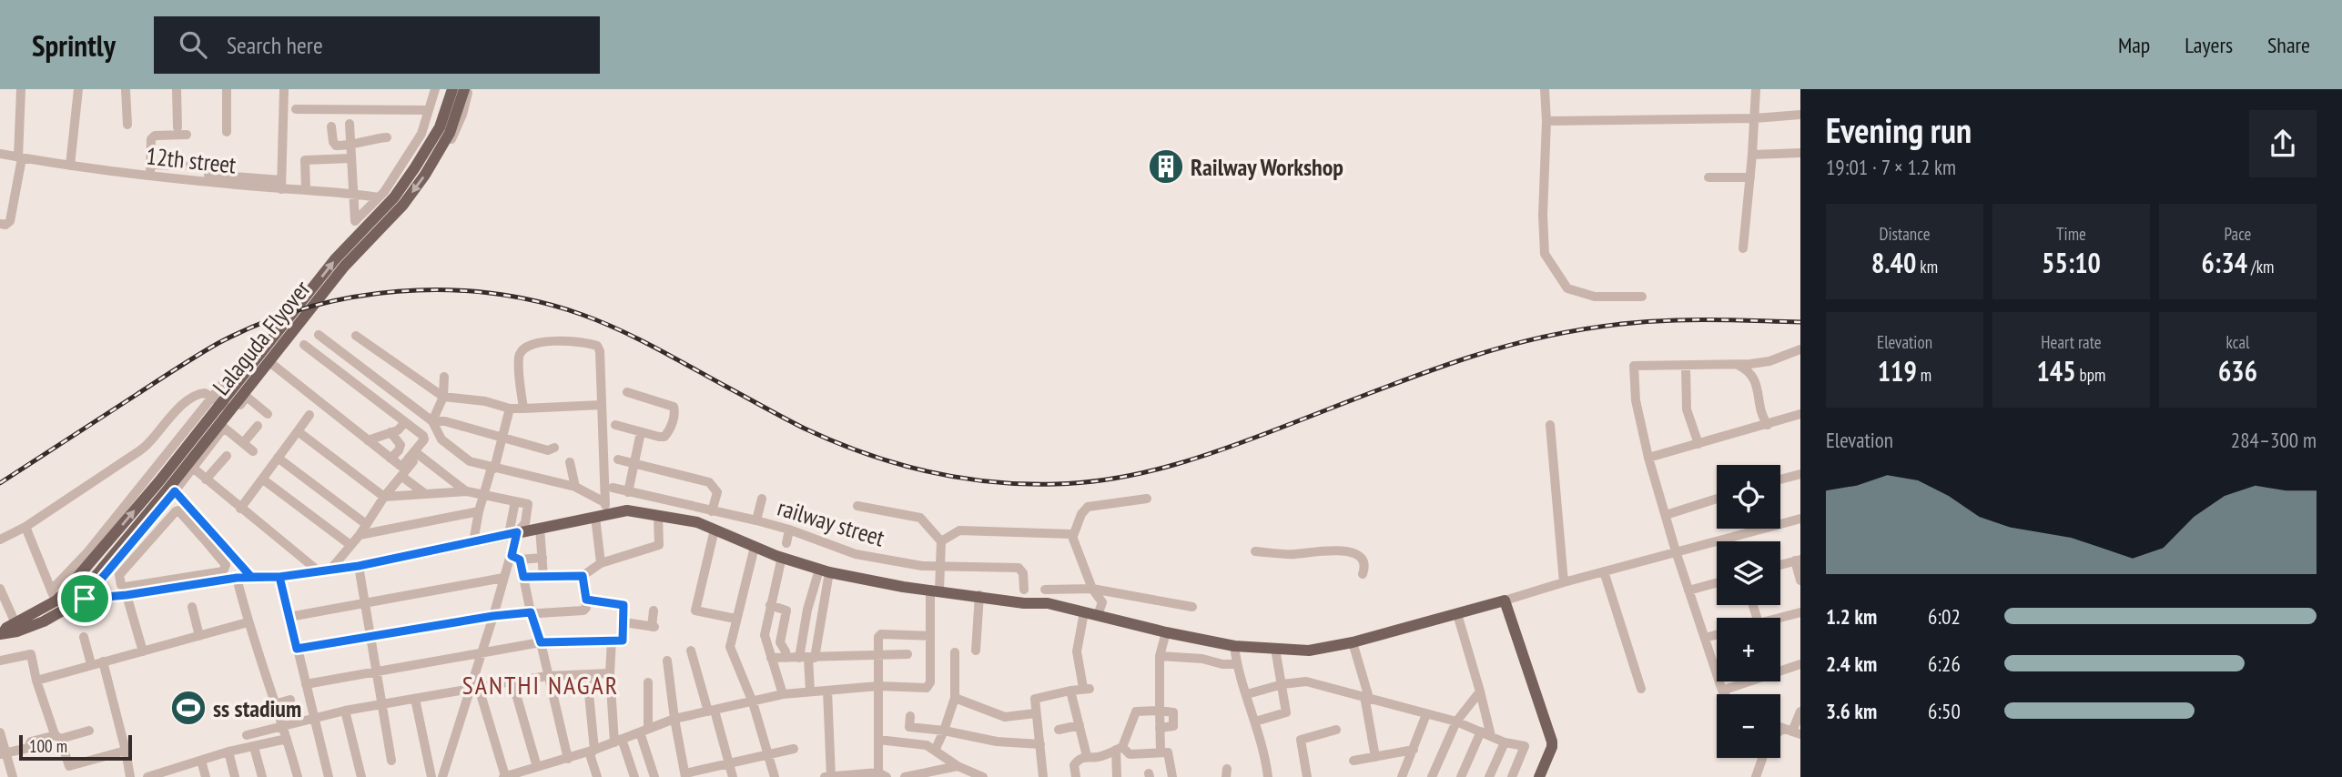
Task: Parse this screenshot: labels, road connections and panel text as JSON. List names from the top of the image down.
{
  "streets": {
    "main road": ["Lalaguda Flyover"],
    "street": ["12th street", "railway street"]
  },
  "districts": ["SANTHI NAGAR"],
  "places": {
    "building": ["Railway Workshop"],
    "sports": ["ss stadium"]
  },
  "scale_bar": "100 m",
  "page": {
    "header": "Sprintly",
    "search": "Search here",
    "nav": ["Map", "Layers", "Share"],
    "heading": ["Evening run", "19:01 · 7 × 1.2 km"],
    "stats": [
      ["Distance", "8.40 km"],
      ["Time", "55:10"],
      ["Pace", "6:34 /km"],
      ["Elevation", "119 m"],
      ["Heart rate", "145 bpm"],
      ["kcal", "636"]
    ],
    "chart": ["Elevation", "284–300 m"],
    "map_buttons": ["+", "−"],
    "list": [
      {
        "name": "1.2 km",
        "note": "6:02"
      },
      {
        "name": "2.4 km",
        "note": "6:26"
      },
      {
        "name": "3.6 km",
        "note": "6:50"
      }
    ],
    "scale": "100 m"
  }
}
